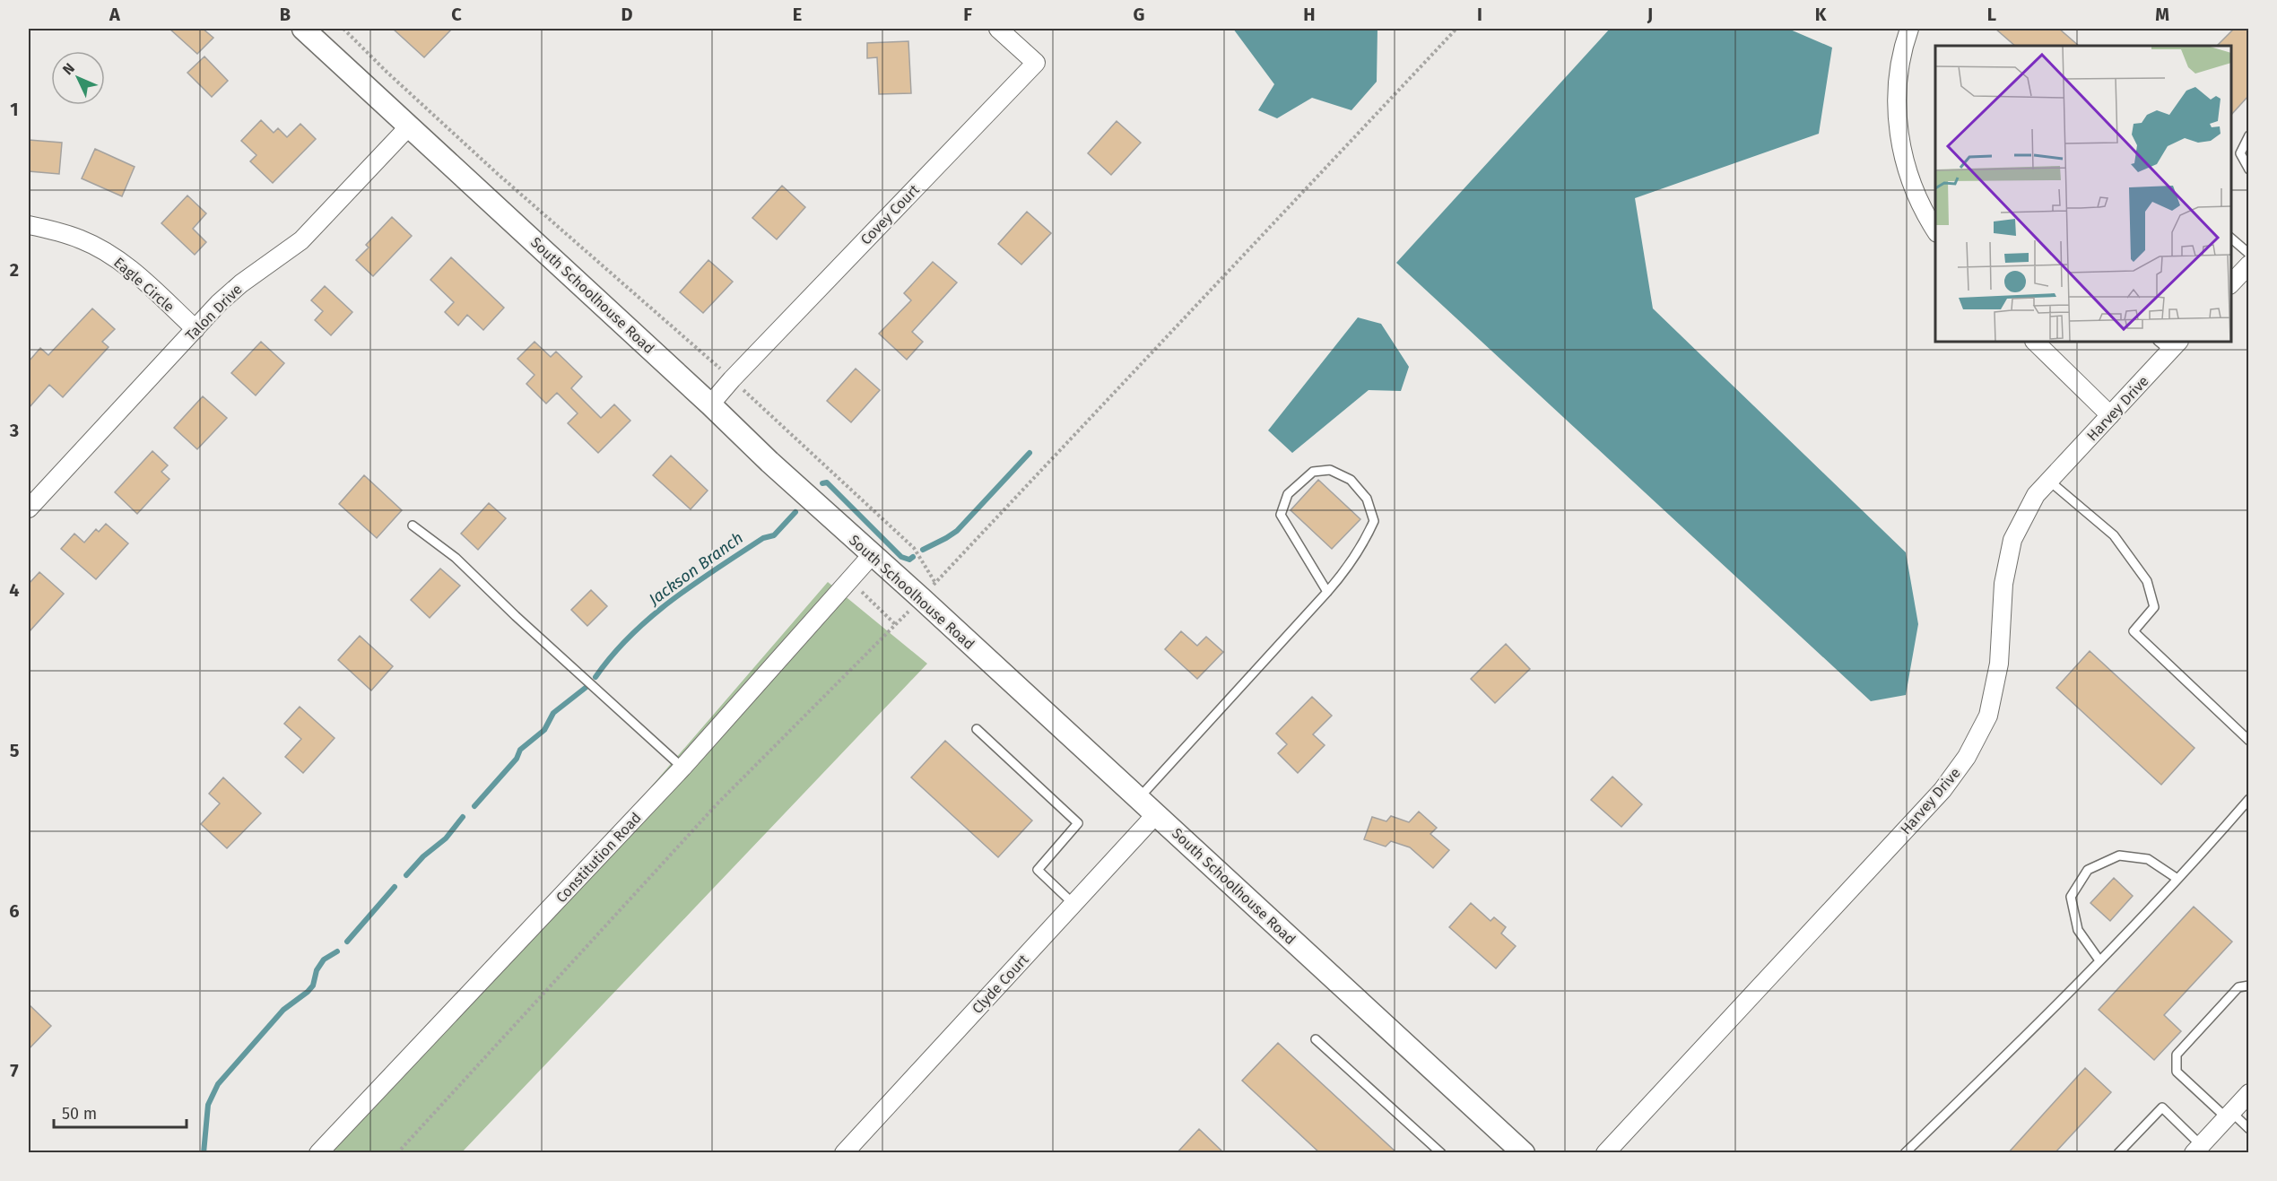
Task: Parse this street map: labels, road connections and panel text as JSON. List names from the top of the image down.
{
  "streets": {
    "street": [
      "Covey Court",
      "Eagle Circle",
      "South Schoolhouse Road",
      "Talon Drive",
      "Harvey Drive",
      "Constitution Road",
      "Clyde Court"
    ]
  },
  "crossings": [
    ["Covey Court", "South Schoolhouse Road"],
    ["Eagle Circle", "Talon Drive"],
    ["South Schoolhouse Road", "Talon Drive"],
    ["South Schoolhouse Road", "Constitution Road"],
    ["South Schoolhouse Road", "Clyde Court"]
  ],
  "water": ["Jackson Branch"],
  "scale_bar": "50 m",
  "north": "top left",
  "grid": {
    "columns": [
      "A",
      "B",
      "C",
      "D",
      "E",
      "F",
      "G",
      "H",
      "I",
      "J",
      "K",
      "L",
      "M"
    ],
    "rows": [
      "1",
      "2",
      "3",
      "4",
      "5",
      "6",
      "7"
    ]
  }
}
